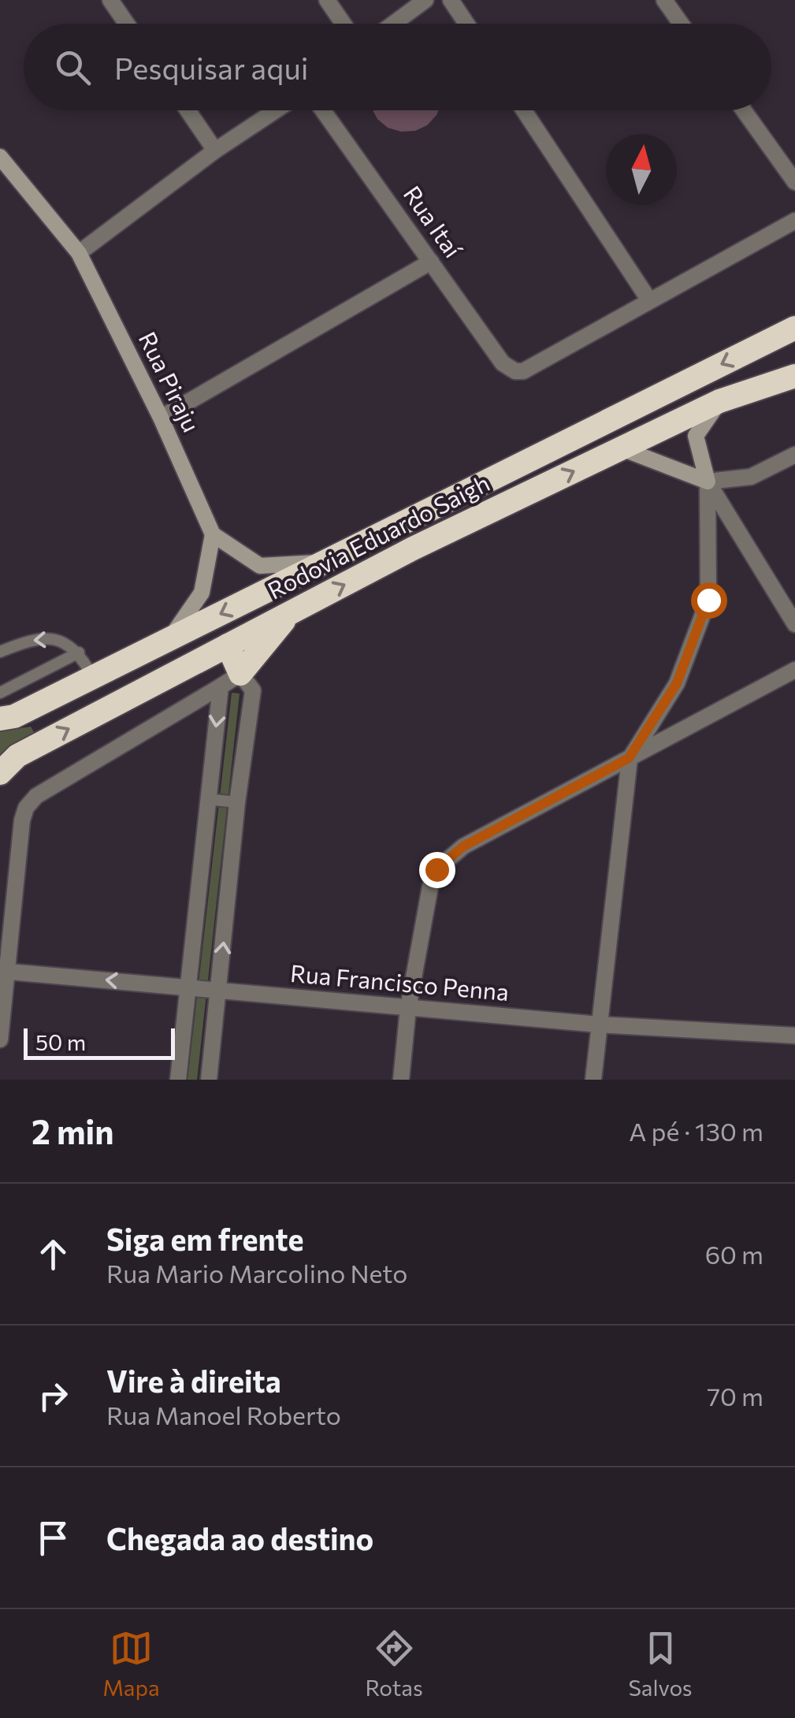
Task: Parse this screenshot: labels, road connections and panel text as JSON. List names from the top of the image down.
{
  "streets": {
    "highway": ["Rodovia Eduardo Saigh"],
    "main road": ["Rua Piraju"],
    "street": ["Rua Itaí", "Rua Francisco Penna"]
  },
  "scale_bar": "50 m",
  "north": "top",
  "page": {
    "search": "Pesquisar aqui",
    "scale": "50 m",
    "heading": ["2 min", "A pé · 130 m"],
    "list": [
      ["Siga em frente", "Rua Mario Marcolino Neto", "60 m"],
      ["Vire à direita", "Rua Manoel Roberto", "70 m"],
      "Chegada ao destino"
    ],
    "nav": ["Mapa", "Rotas", "Salvos"]
  }
}
